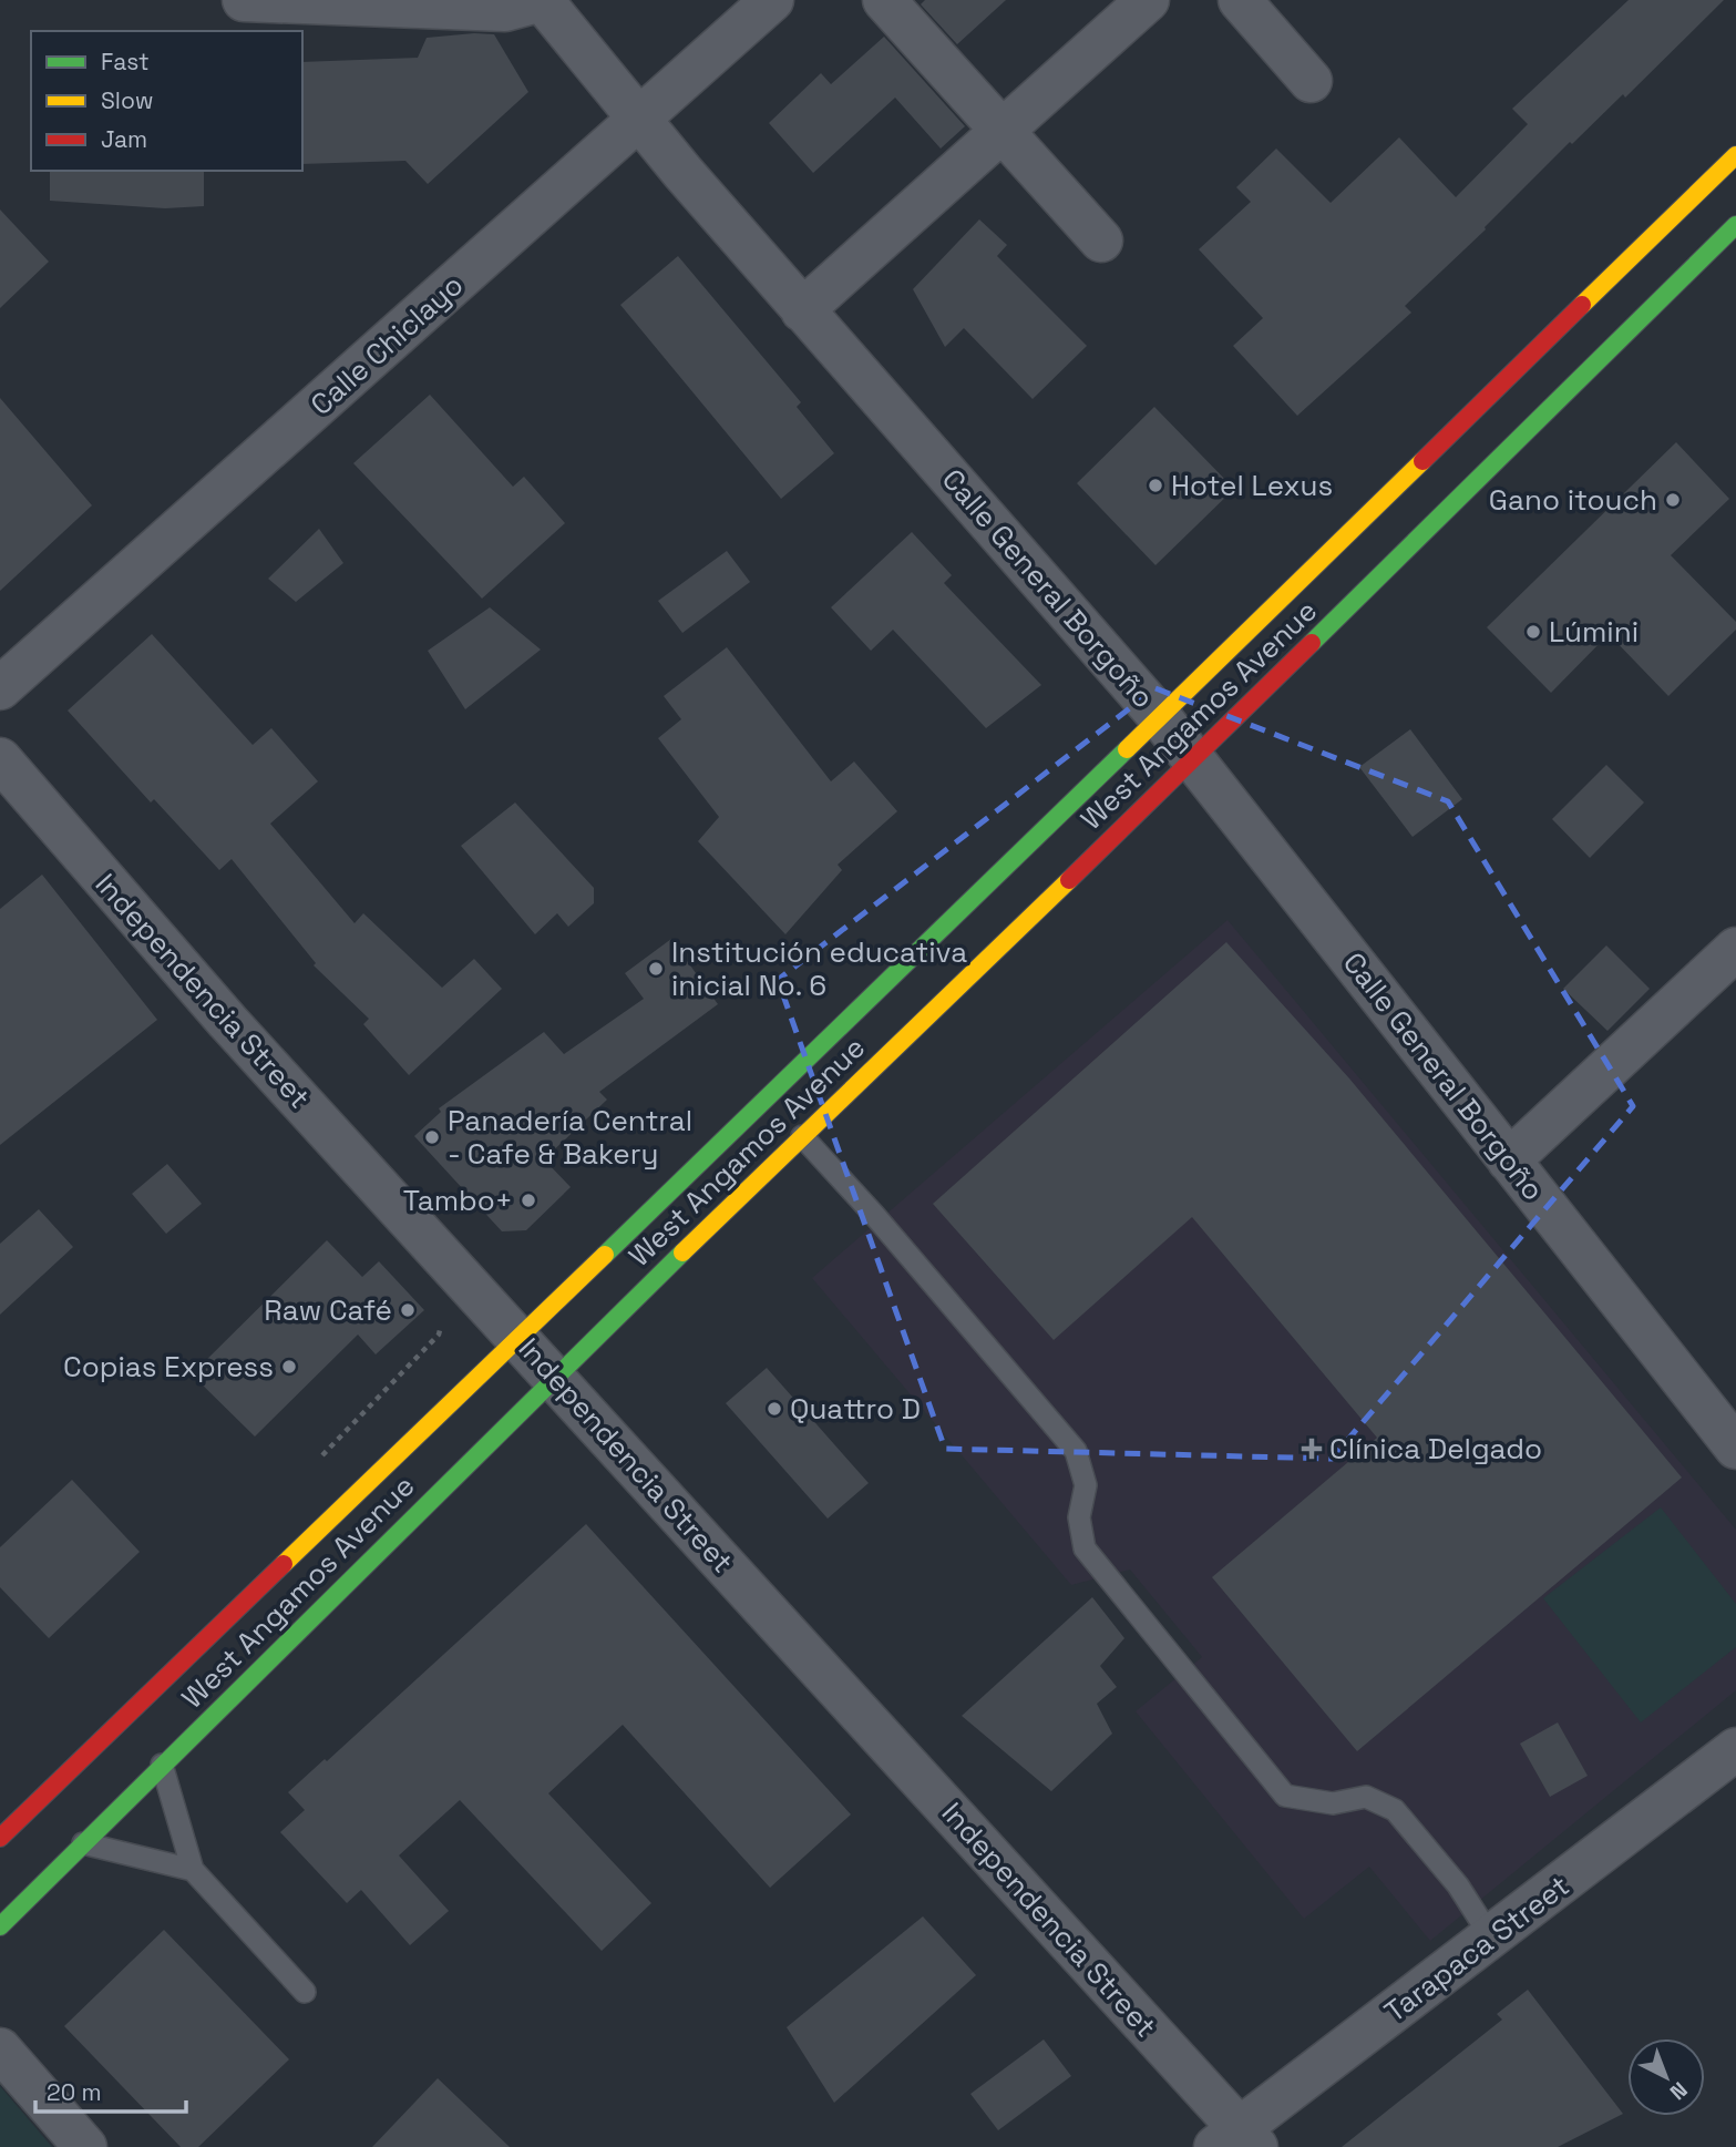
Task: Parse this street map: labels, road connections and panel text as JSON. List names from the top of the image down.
{
  "streets": {
    "main road": ["West Angamos Avenue"],
    "street": [
      "Calle Chiclayo",
      "Calle General Borgoño",
      "Independencia Street",
      "Tarapaca Street"
    ]
  },
  "crossings": [
    ["Calle Chiclayo", "Calle General Borgoño"],
    ["Calle General Borgoño", "West Angamos Avenue"],
    ["West Angamos Avenue", "Independencia Street"],
    ["Independencia Street", "Tarapaca Street"]
  ],
  "places": {
    "other": [
      "Hotel Lexus",
      "Gano itouch",
      "Lúmini",
      "Institución educativa inicial No. 6",
      "Panadería Central - Cafe & Bakery",
      "Tambo+",
      "Raw Café",
      "Copias Express",
      "Quattro D"
    ],
    "health": ["Clínica Delgado"]
  },
  "legend": ["Fast", "Slow", "Jam"],
  "scale_bar": "20 m",
  "north": "bottom right"
}
